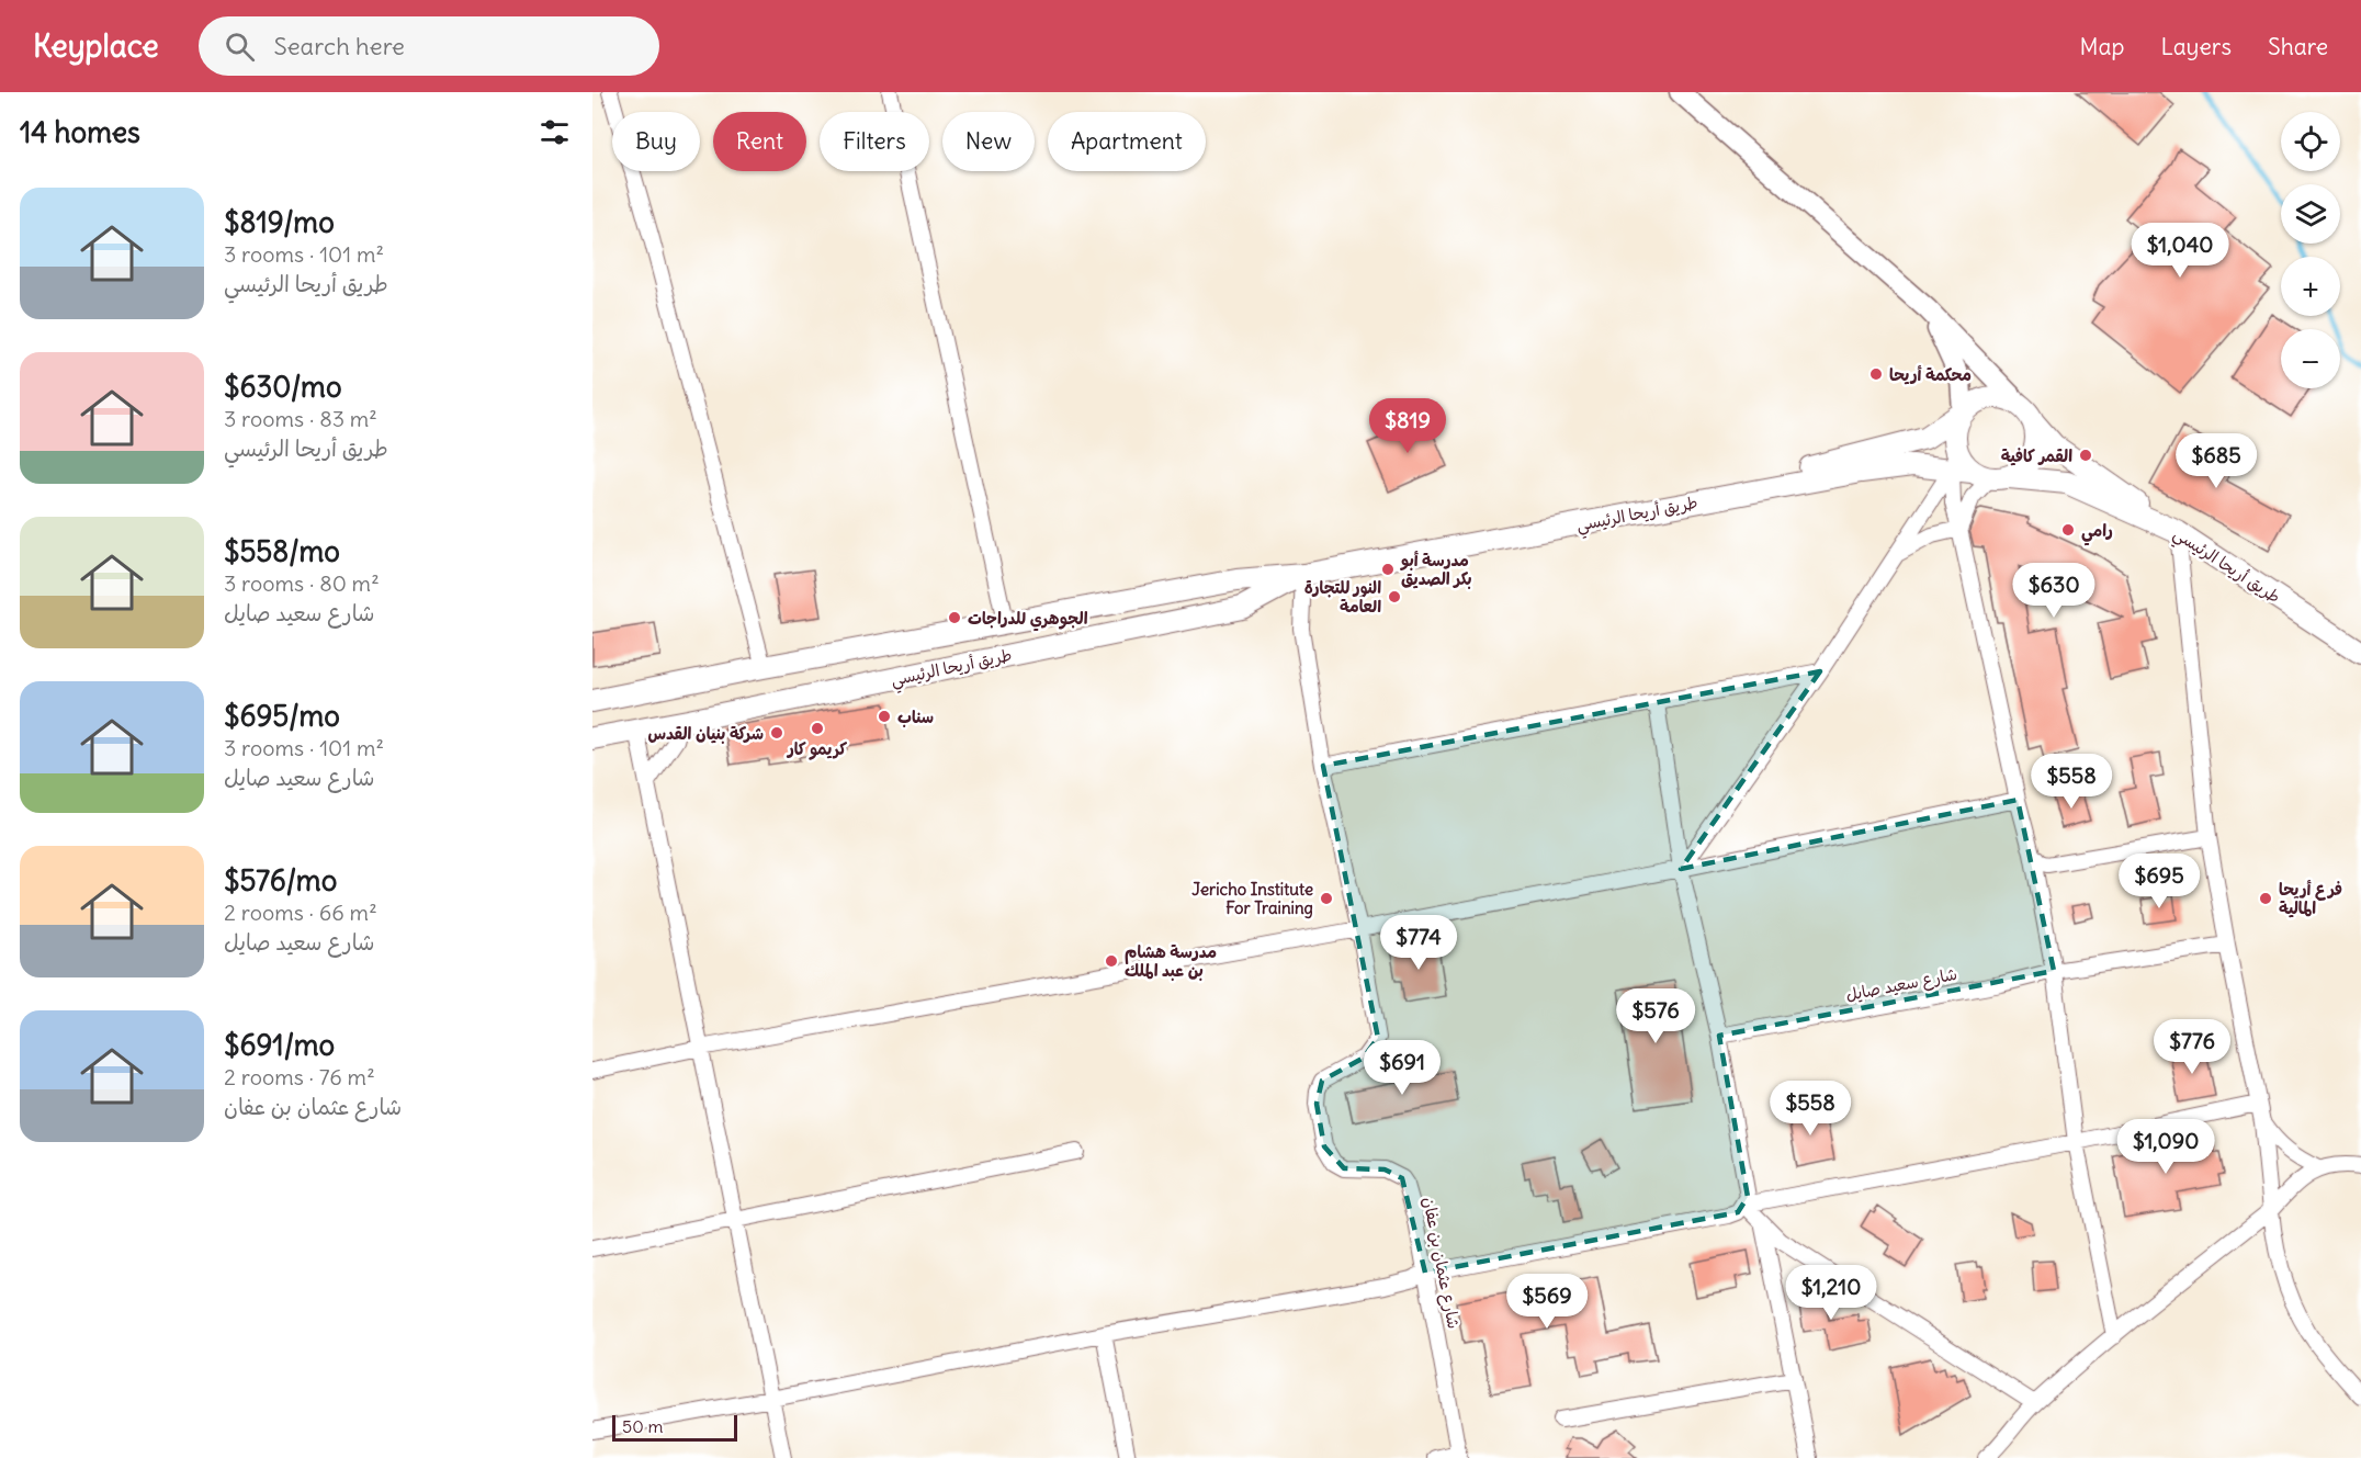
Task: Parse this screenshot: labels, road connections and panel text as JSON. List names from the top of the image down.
{
  "streets": {
    "main road": ["طريق أريحا الرئيسي"],
    "street": ["شارع سعيد صايل", "شارع عثمان بن عفان"]
  },
  "crossings": [
    ["طريق أريحا الرئيسي", "شارع عثمان بن عفان"]
  ],
  "places": [
    "محكمة أريحا",
    "القمر كافية",
    "رامي",
    "مدرسة أبو بكر الصديق",
    "النور للتجارة العامة",
    "الجوهري للدراجات",
    "سناب",
    "كريمو كار",
    "شركة بنيان القدس",
    "Jericho Institute For Training",
    "فرع أريحا المالية",
    "مدرسة هشام بن عبد الملك"
  ],
  "scale_bar": "50 m",
  "page": {
    "header": "Keyplace",
    "search": "Search here",
    "nav": ["Map", "Layers", "Share"],
    "heading": "14 homes",
    "map_buttons": ["+", "−"],
    "chip": [
      "Buy",
      "Rent",
      "Filters",
      "New",
      "Apartment"
    ],
    "list": [
      {
        "name": "$819/mo",
        "note": "3 rooms · 101 m² · طريق أريحا الرئيسي"
      },
      {
        "name": "$630/mo",
        "note": "3 rooms · 83 m² · طريق أريحا الرئيسي"
      },
      {
        "name": "$558/mo",
        "note": "3 rooms · 80 m² · شارع سعيد صايل"
      },
      {
        "name": "$695/mo",
        "note": "3 rooms · 101 m² · شارع سعيد صايل"
      },
      {
        "name": "$576/mo",
        "note": "2 rooms · 66 m² · شارع سعيد صايل"
      },
      {
        "name": "$691/mo",
        "note": "2 rooms · 76 m² · شارع عثمان بن عفان"
      }
    ],
    "price": [
      "$1,040",
      "$819",
      "$685",
      "$630",
      "$558",
      "$695",
      "$774",
      "$576",
      "$776",
      "$691",
      "$558",
      "$1,090",
      "$1,210",
      "$569"
    ],
    "scale": "50 m"
  }
}
